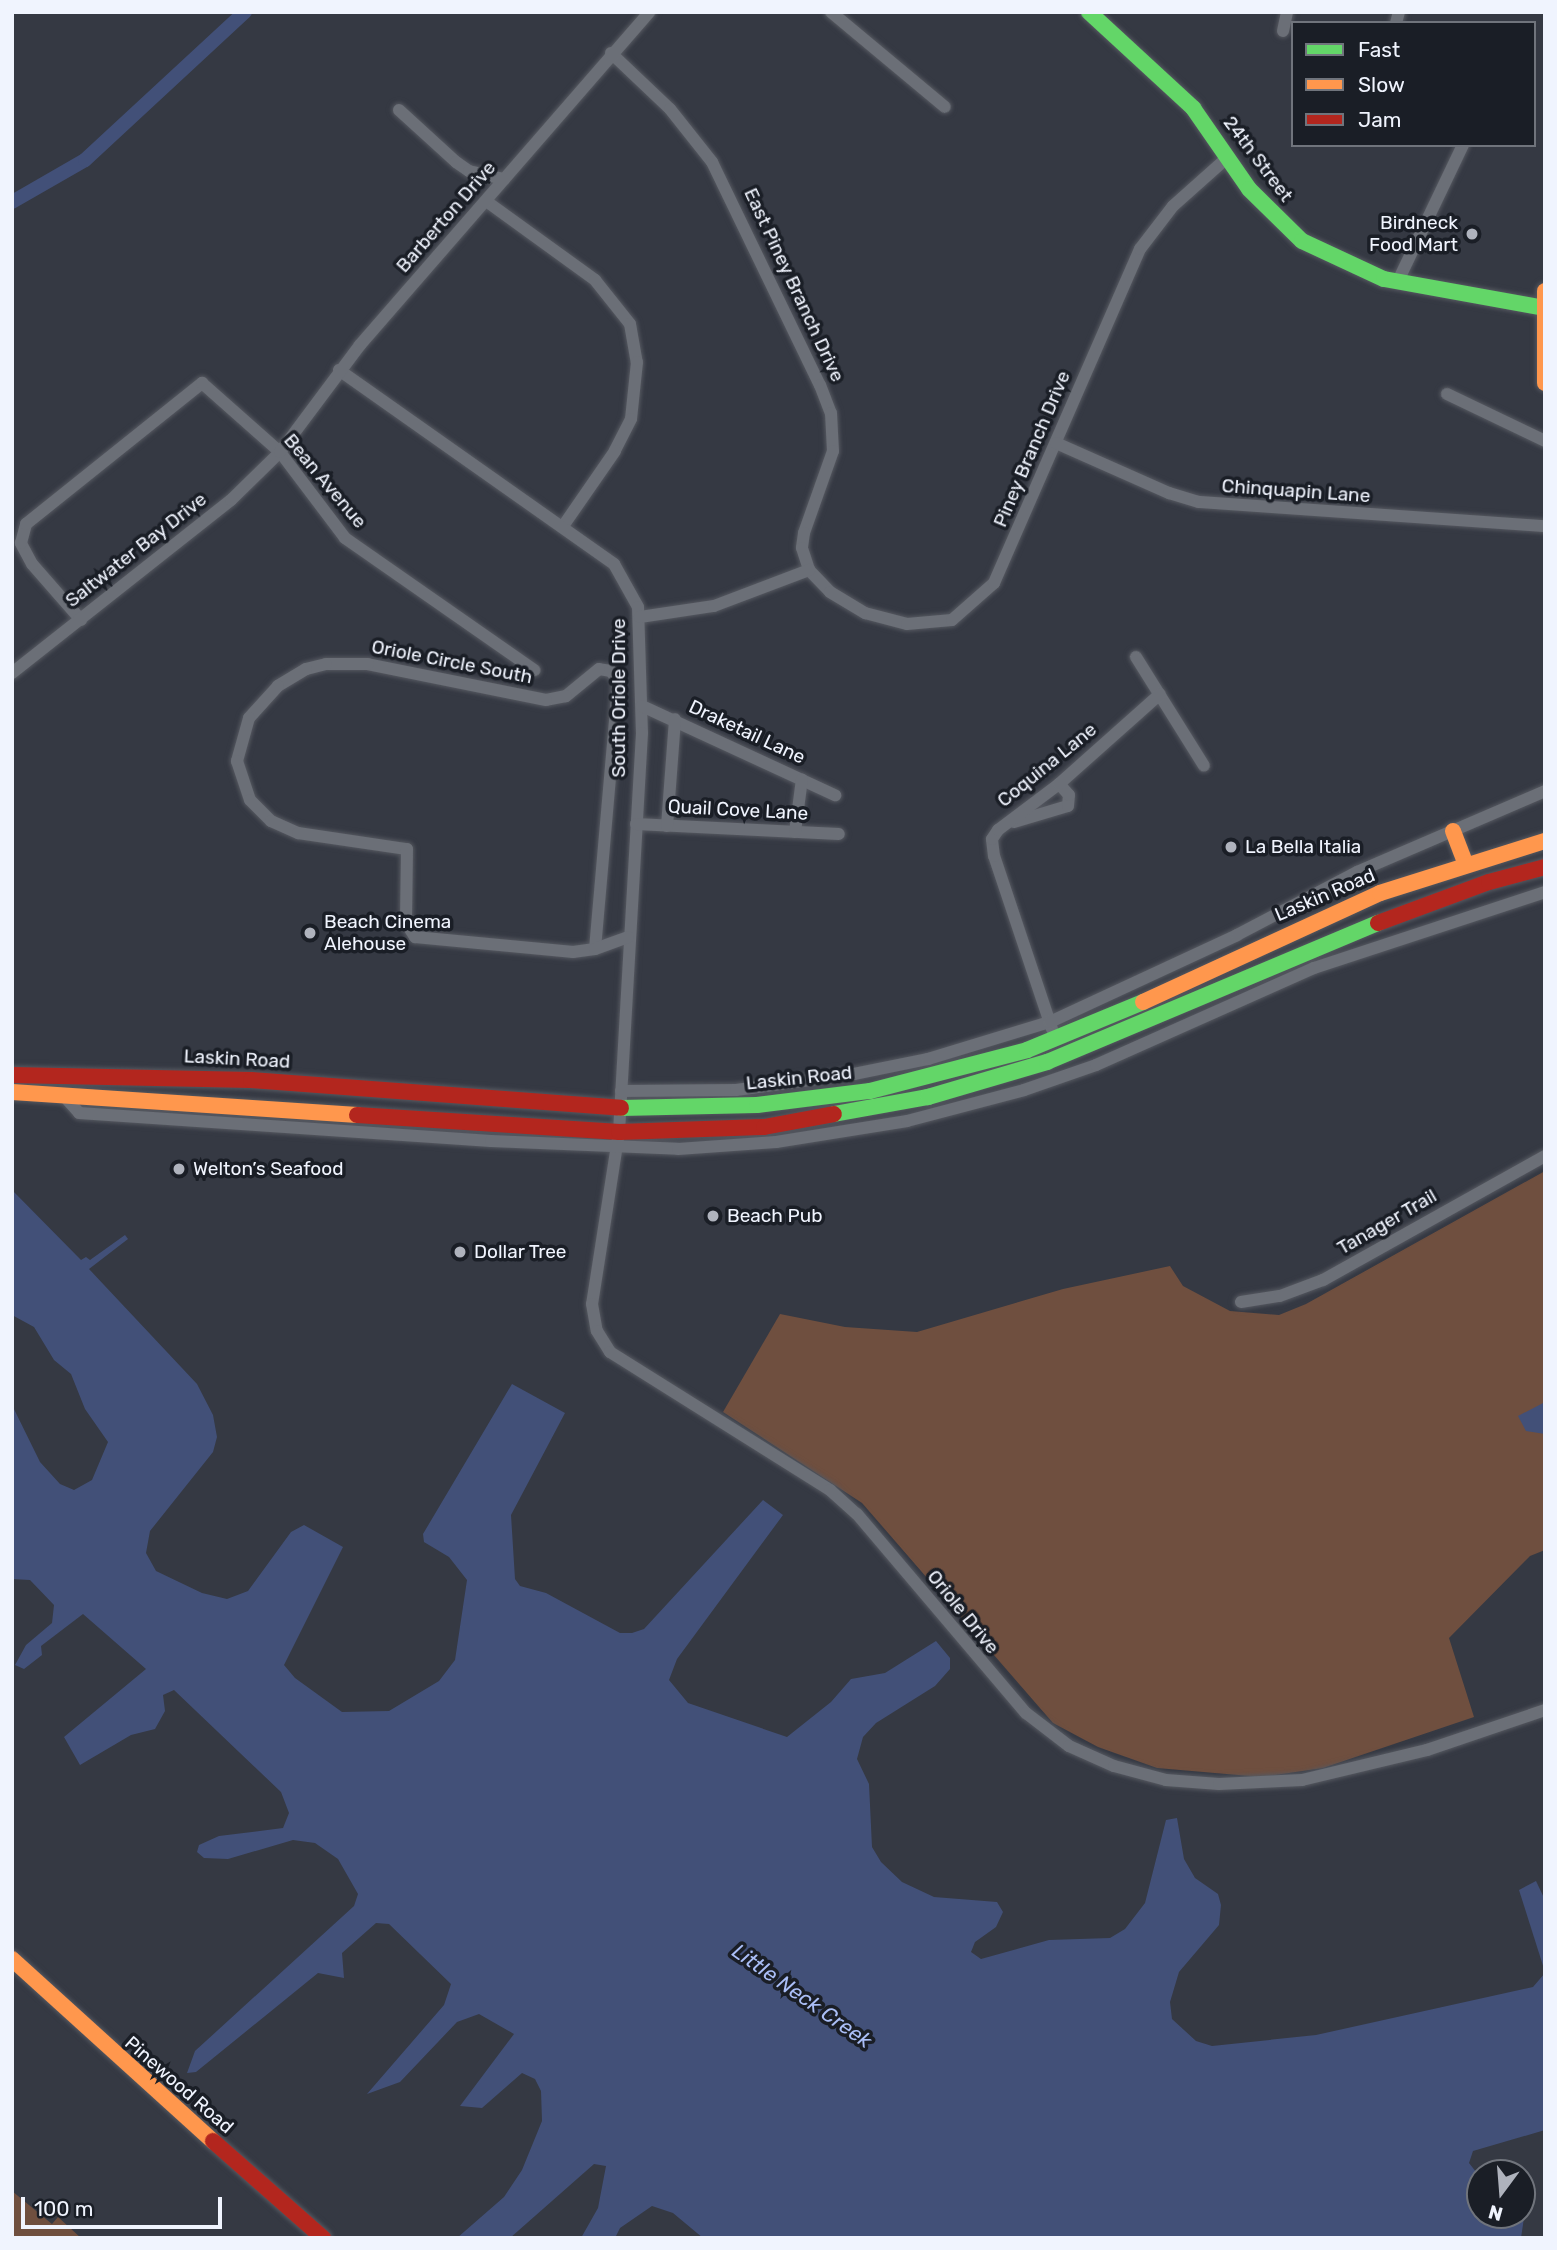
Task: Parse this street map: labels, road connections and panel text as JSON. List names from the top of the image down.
{
  "streets": {
    "main road": ["24th Street", "Laskin Road", "Pinewood Road"],
    "street": [
      "Barberton Drive",
      "East Piney Branch Drive",
      "Piney Branch Drive",
      "Bean Avenue",
      "Chinquapin Lane",
      "Saltwater Bay Drive",
      "Oriole Circle South",
      "South Oriole Drive",
      "Draketail Lane",
      "Coquina Lane",
      "Quail Cove Lane",
      "Tanager Trail",
      "Oriole Drive"
    ]
  },
  "crossings": [
    ["24th Street", "Piney Branch Drive"],
    ["Barberton Drive", "East Piney Branch Drive"],
    ["Barberton Drive", "Bean Avenue"],
    ["Barberton Drive", "Saltwater Bay Drive"],
    ["Barberton Drive", "South Oriole Drive"],
    ["East Piney Branch Drive", "Piney Branch Drive"],
    ["Piney Branch Drive", "Chinquapin Lane"],
    ["Bean Avenue", "Saltwater Bay Drive"],
    ["Oriole Circle South", "South Oriole Drive"],
    ["South Oriole Drive", "Draketail Lane"],
    ["South Oriole Drive", "Quail Cove Lane"],
    ["South Oriole Drive", "Laskin Road"],
    ["South Oriole Drive", "Oriole Drive"],
    ["Coquina Lane", "Laskin Road"],
    ["Laskin Road", "Oriole Drive"]
  ],
  "water": ["Little Neck Creek"],
  "places": [
    "Birdneck Food Mart",
    "La Bella Italia",
    "Beach Cinema Alehouse",
    "Welton’s Seafood",
    "Beach Pub",
    "Dollar Tree"
  ],
  "legend": ["Fast", "Slow", "Jam"],
  "scale_bar": "100 m",
  "north": "bottom"
}
